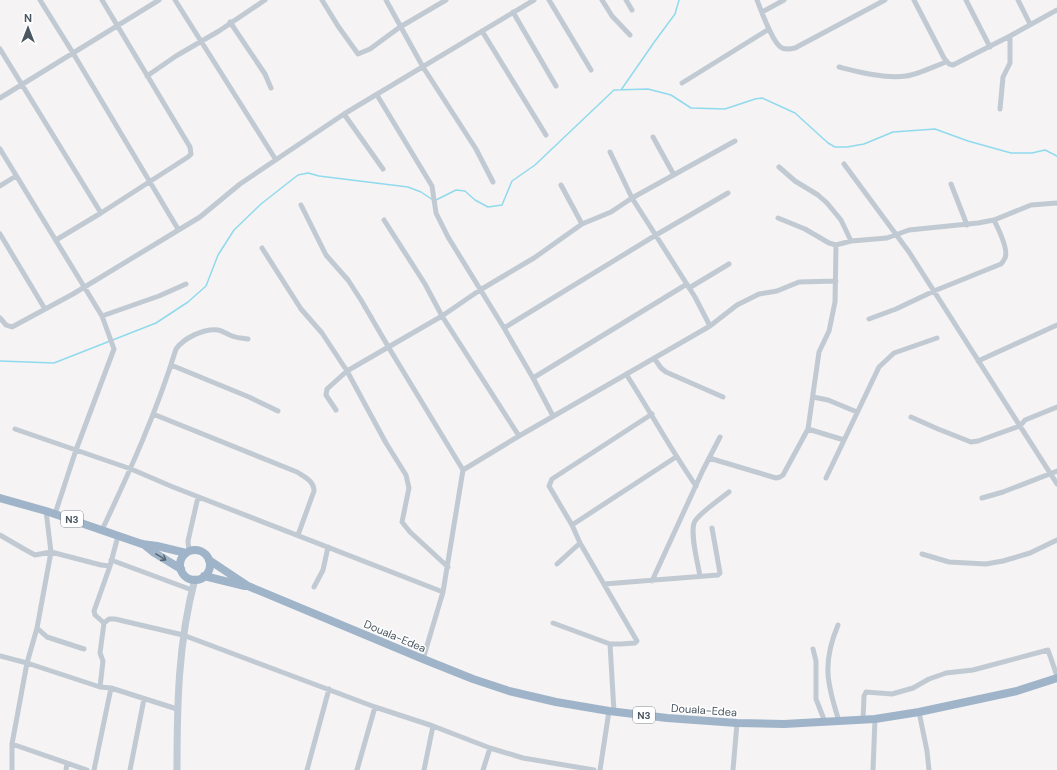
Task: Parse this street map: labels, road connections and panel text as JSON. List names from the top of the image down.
{
  "streets": {
    "highway": ["N3", "Douala-Edea"]
  },
  "crossings": [
    ["N3", "Douala-Edea"]
  ],
  "north": "top"
}
